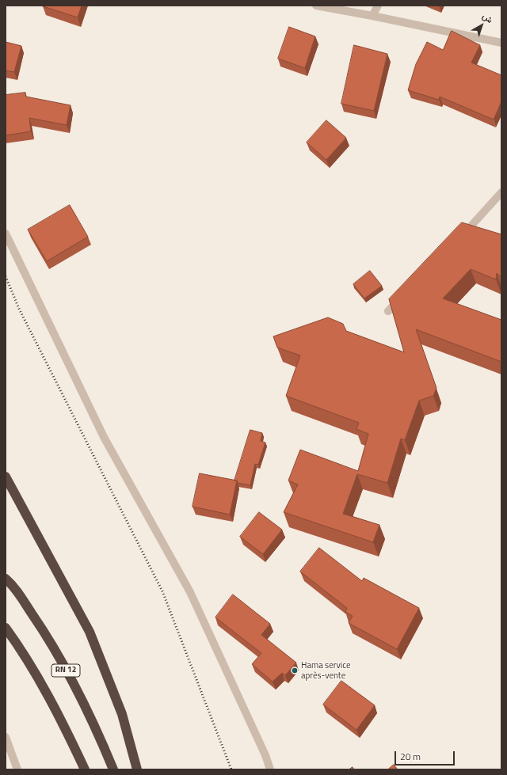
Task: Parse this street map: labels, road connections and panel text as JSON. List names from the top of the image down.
{
  "streets": {
    "highway": ["RN 12"]
  },
  "places": ["Hama service après-vente"],
  "scale_bar": "20 m",
  "north": "top right"
}
